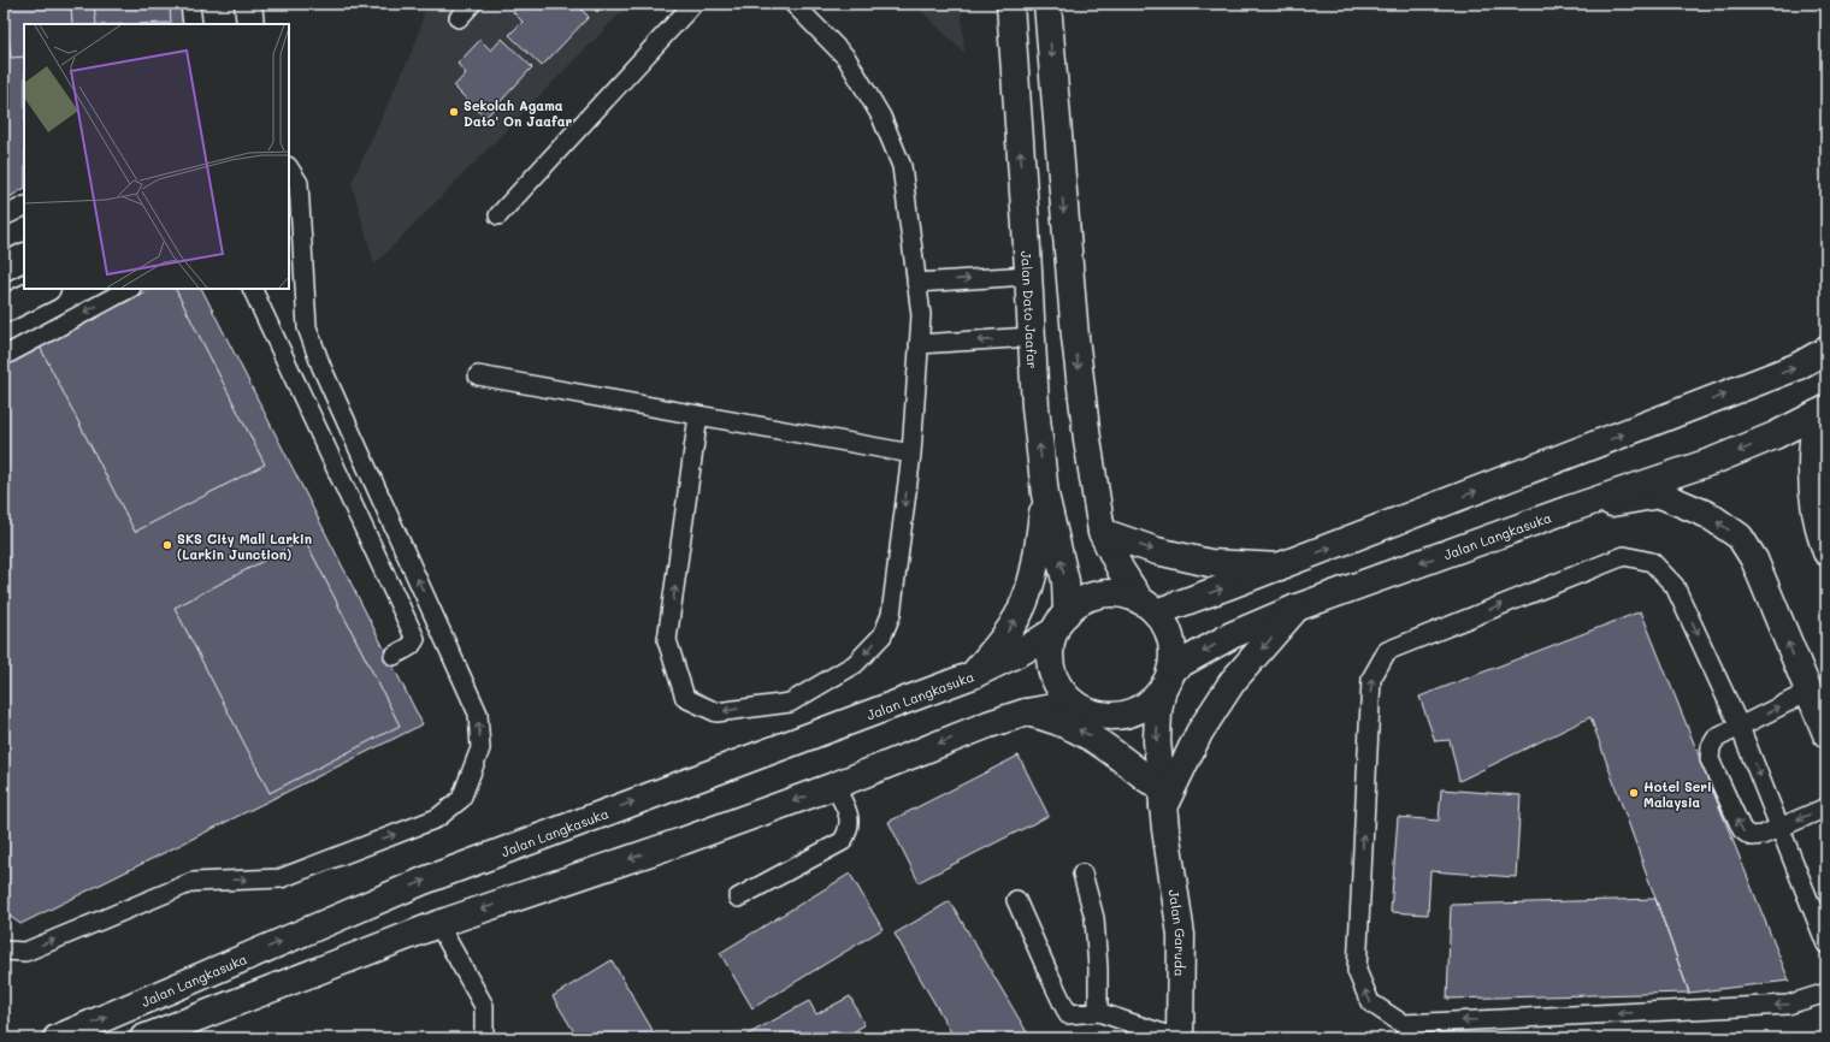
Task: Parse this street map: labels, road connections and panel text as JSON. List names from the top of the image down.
{
  "streets": {
    "main road": ["Jalan Dato Jaafar", "Jalan Langkasuka", "Jalan Garuda"]
  },
  "crossings": [
    ["Jalan Dato Jaafar", "Jalan Langkasuka"],
    ["Jalan Dato Jaafar", "Jalan Garuda"],
    ["Jalan Langkasuka", "Jalan Garuda"]
  ],
  "places": ["Sekolah Agama Dato' On Jaafar", "SKS City Mall Larkin (Larkin Junction)", "Hotel Seri Malaysia"]
}
